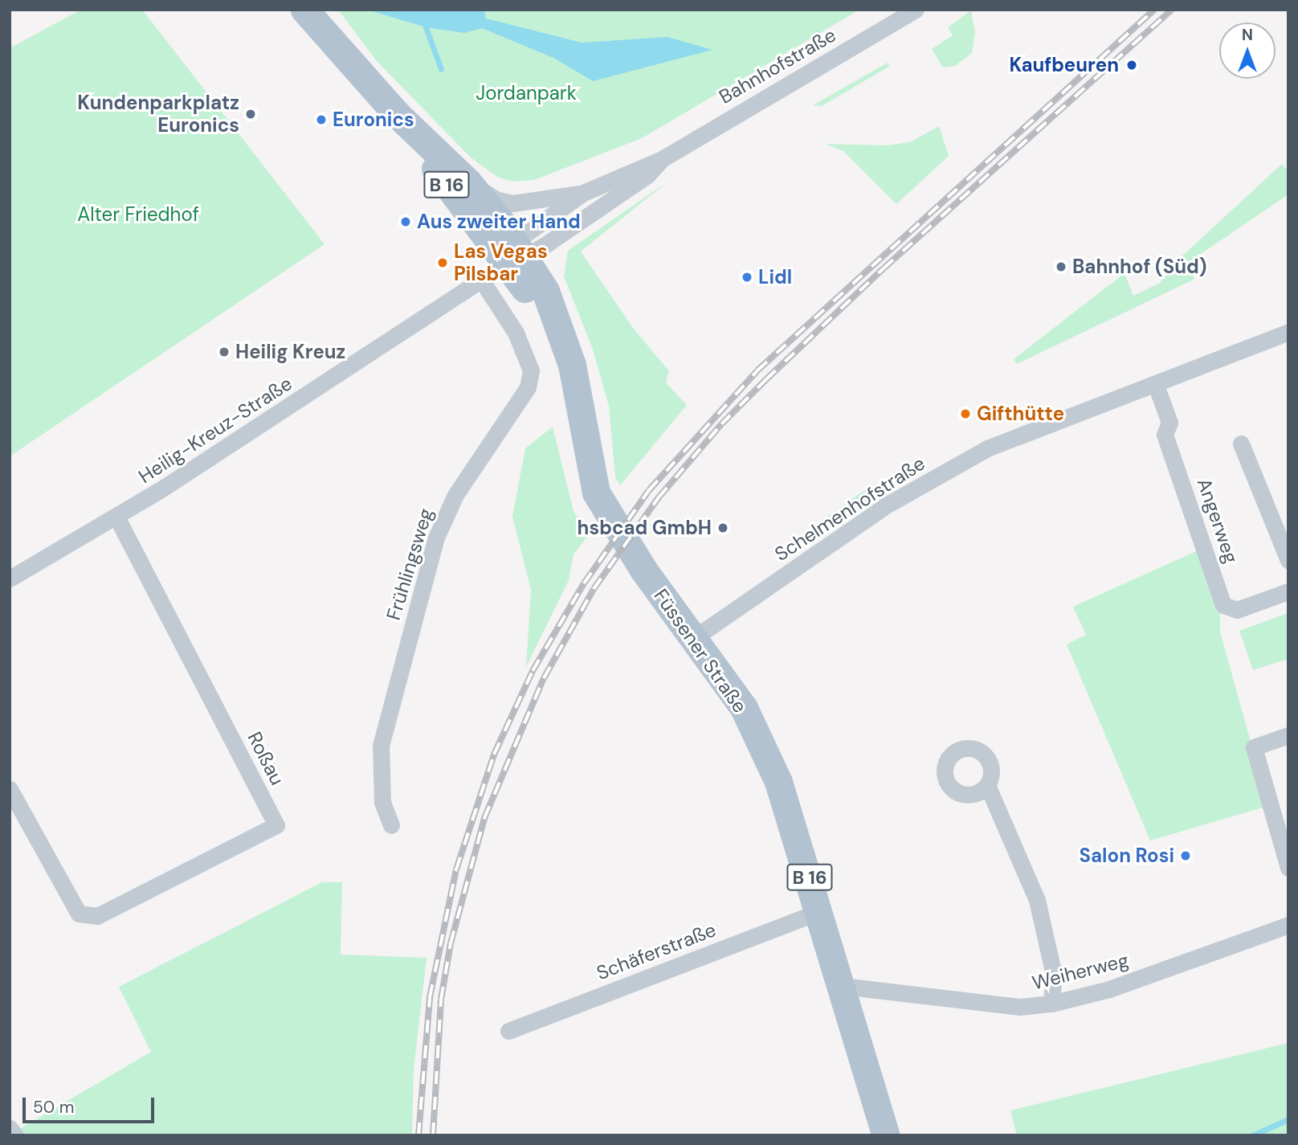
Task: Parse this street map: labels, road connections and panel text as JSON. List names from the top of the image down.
{
  "streets": {
    "main road": ["B 16", "Füssener Straße"],
    "street": [
      "Bahnhofstraße",
      "Heilig-Kreuz-Straße",
      "Schelmenhofstraße",
      "Angerweg",
      "Frühlingsweg",
      "Roßau",
      "Schäferstraße",
      "Weiherweg"
    ]
  },
  "crossings": [
    ["Bahnhofstraße", "B 16"],
    ["Bahnhofstraße", "Heilig-Kreuz-Straße"],
    ["Bahnhofstraße", "Frühlingsweg"],
    ["Bahnhofstraße", "Füssener Straße"],
    ["B 16", "Heilig-Kreuz-Straße"],
    ["B 16", "Frühlingsweg"],
    ["B 16", "Füssener Straße"],
    ["Heilig-Kreuz-Straße", "Frühlingsweg"],
    ["Heilig-Kreuz-Straße", "Füssener Straße"],
    ["Heilig-Kreuz-Straße", "Roßau"],
    ["Schelmenhofstraße", "Angerweg"],
    ["Schelmenhofstraße", "Füssener Straße"],
    ["Frühlingsweg", "Füssener Straße"],
    ["Füssener Straße", "Schäferstraße"],
    ["Füssener Straße", "Weiherweg"]
  ],
  "parks": ["Jordanpark", "Alter Friedhof"],
  "places": [
    "Kaufbeuren",
    "Kundenparkplatz Euronics",
    "Euronics",
    "Aus zweiter Hand",
    "Las Vegas Pilsbar",
    "Bahnhof (Süd)",
    "Lidl",
    "Heilig Kreuz",
    "Gifthütte",
    "hsbcad GmbH",
    "Salon Rosi"
  ],
  "scale_bar": "50 m",
  "north": "top"
}
